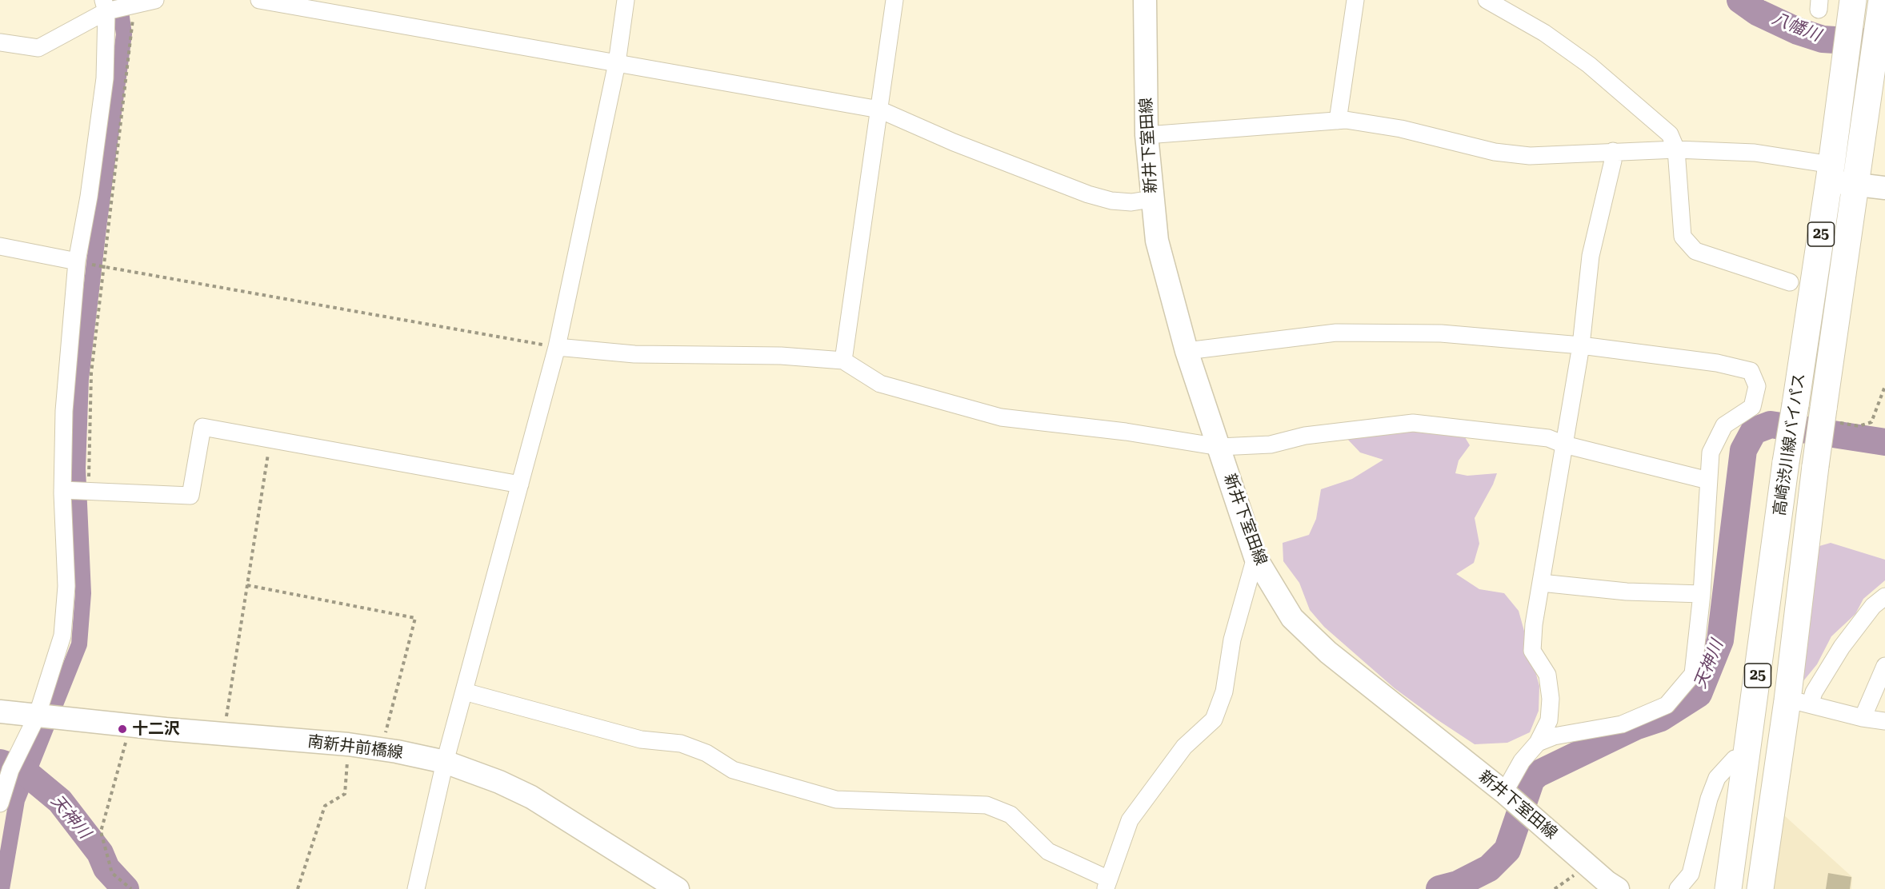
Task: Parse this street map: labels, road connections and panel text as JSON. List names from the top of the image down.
{
  "streets": {
    "main road": [
      "新井下室田線",
      "25",
      "高崎渋川線バイパス",
      "南新井前橋線"
    ]
  },
  "water": ["八幡川", "天神川"],
  "places": ["十二沢"]
}
